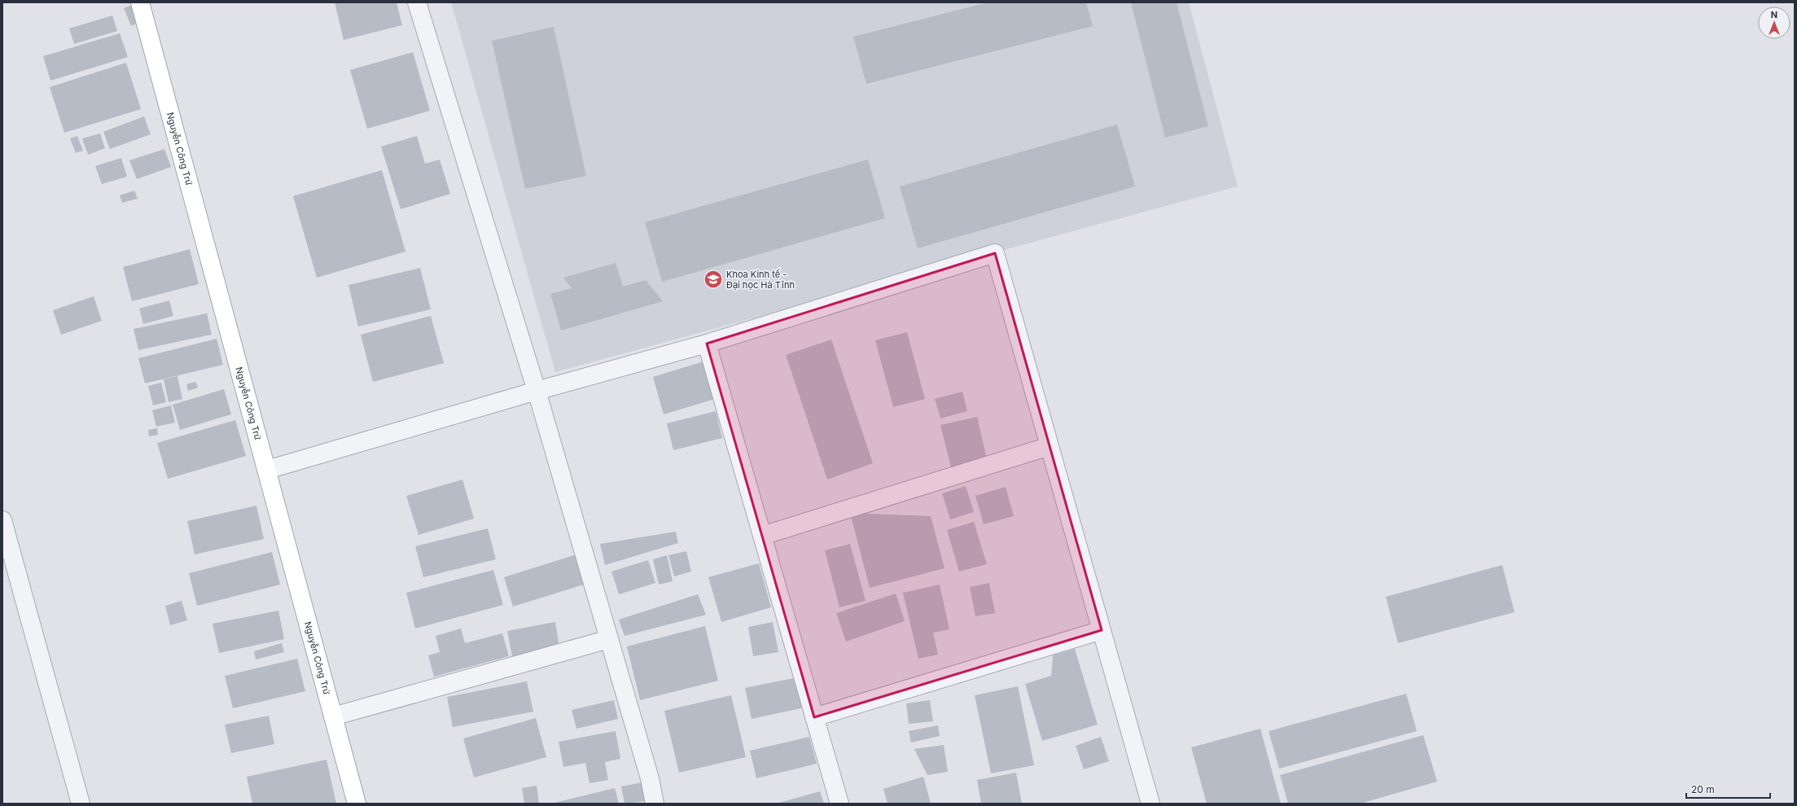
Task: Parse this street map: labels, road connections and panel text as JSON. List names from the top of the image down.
{
  "streets": {
    "main road": ["Nguyễn Công Trứ"]
  },
  "places": {
    "school or university": ["Khoa Kinh tế - Đại học Hà Tĩnh"]
  },
  "scale_bar": "20 m",
  "north": "top"
}
